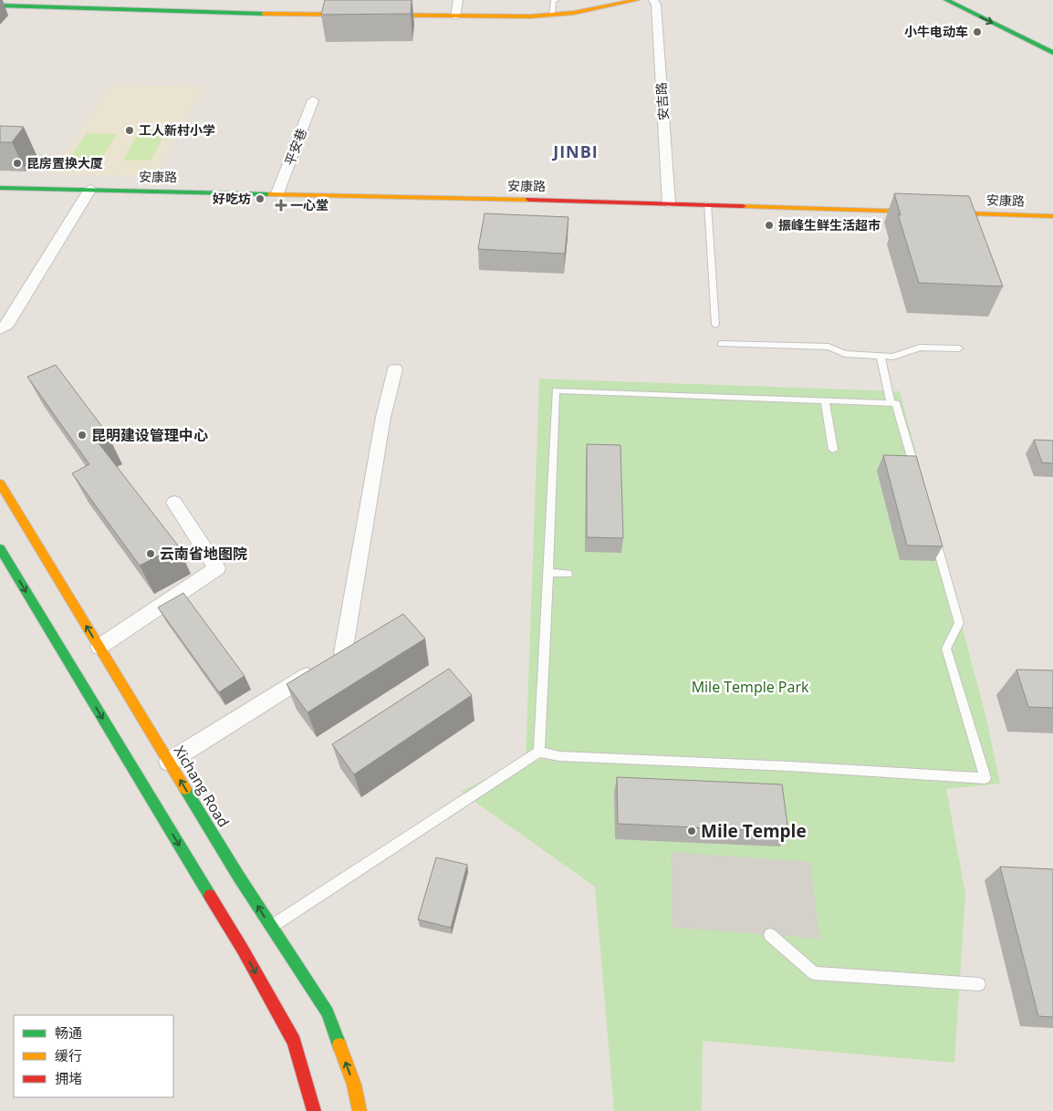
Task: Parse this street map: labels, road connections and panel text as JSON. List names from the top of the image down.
{
  "streets": {
    "street": [
      "安吉路",
      "平安巷",
      "安康路",
      "Xichang Road"
    ]
  },
  "crossings": [
    ["安吉路", "安康路"],
    ["平安巷", "安康路"]
  ],
  "districts": ["JINBI"],
  "parks": ["Mile Temple Park"],
  "places": {
    "other": [
      "小牛电动车",
      "工人新村小学",
      "昆房置换大厦",
      "好吃坊",
      "振峰生鲜生活超市",
      "昆明建设管理中心",
      "云南省地图院",
      "Mile Temple"
    ],
    "health": ["一心堂"]
  },
  "legend": ["畅通", "缓行", "拥堵"]
}
